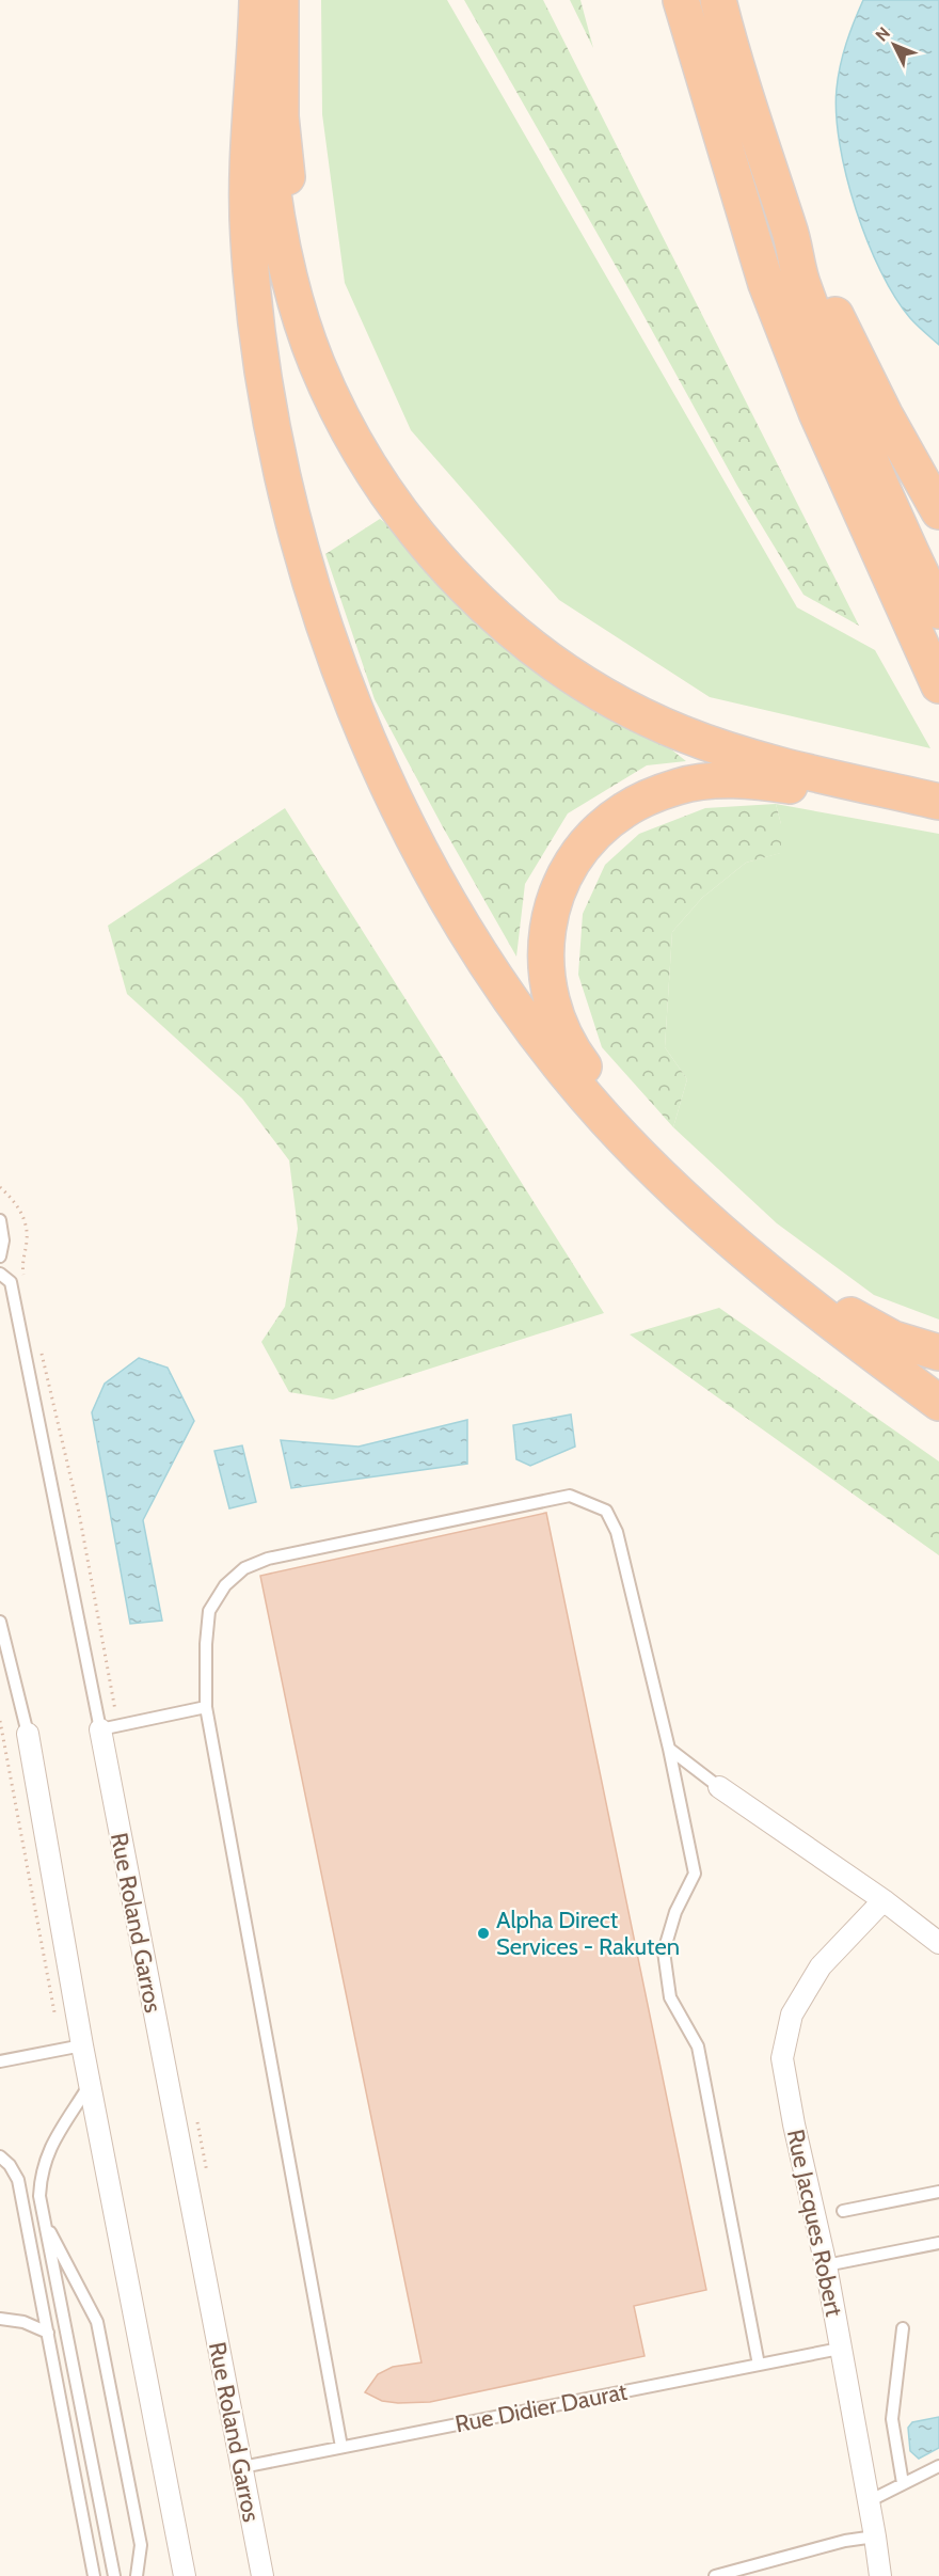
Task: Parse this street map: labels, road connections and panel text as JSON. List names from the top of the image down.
{
  "streets": {
    "street": ["Rue Roland Garros", "Rue Jacques Robert"],
    "lane": ["Rue Didier Daurat"]
  },
  "crossings": [
    ["Rue Roland Garros", "Rue Didier Daurat"],
    ["Rue Jacques Robert", "Rue Didier Daurat"]
  ],
  "places": ["Alpha Direct Services - Rakuten"],
  "north": "top left"
}
